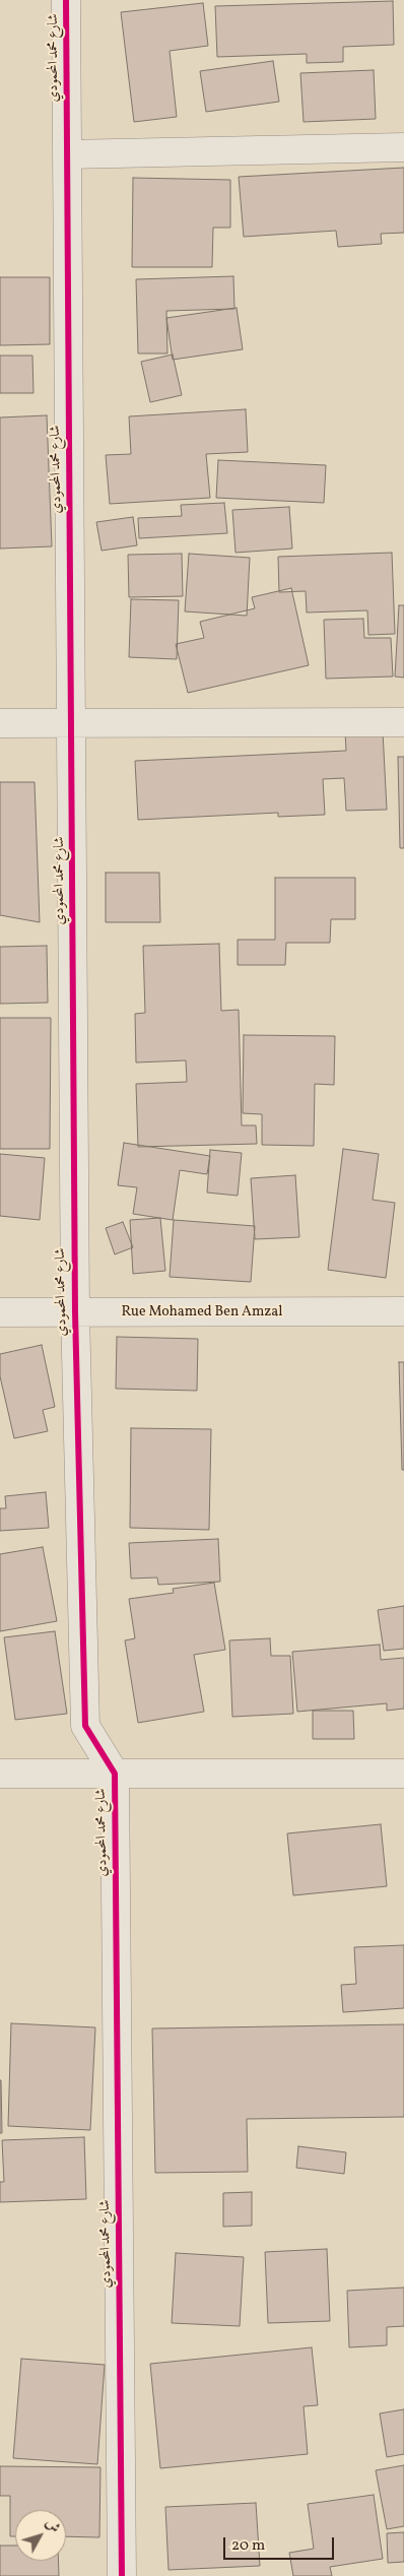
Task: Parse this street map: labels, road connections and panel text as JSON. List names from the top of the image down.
{
  "streets": {
    "street": ["شارع محمد المحمودي", "Rue Mohamed Ben Amzal"]
  },
  "crossings": [
    ["شارع محمد المحمودي", "Rue Mohamed Ben Amzal"]
  ],
  "scale_bar": "20 m",
  "north": "top right"
}
